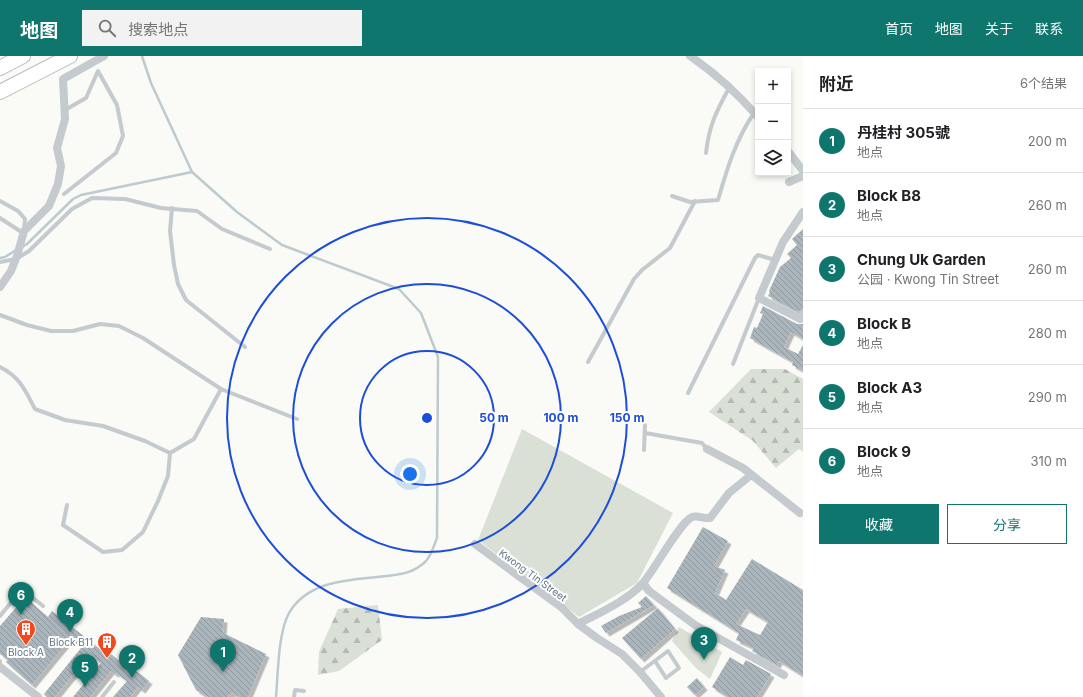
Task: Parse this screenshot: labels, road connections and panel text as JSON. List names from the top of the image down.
{
  "streets": {
    "street": ["Kwong Tin Street"]
  },
  "places": {
    "building": ["Block A", "Block B11"]
  },
  "page": {
    "header": "地图",
    "search": "搜索地点",
    "nav": [
      "首页",
      "地图",
      "关于",
      "联系"
    ],
    "heading": ["附近", "6个结果"],
    "map_buttons": ["+", "−"],
    "list": [
      {
        "mark": "1",
        "name": "丹桂村 305號",
        "note": "地点",
        "value": "200 m"
      },
      {
        "mark": "2",
        "name": "Block B8",
        "note": "地点",
        "value": "260 m"
      },
      {
        "mark": "3",
        "name": "Chung Uk Garden",
        "note": "公园 · Kwong Tin Street",
        "value": "260 m"
      },
      {
        "mark": "4",
        "name": "Block B",
        "note": "地点",
        "value": "280 m"
      },
      {
        "mark": "5",
        "name": "Block A3",
        "note": "地点",
        "value": "290 m"
      },
      {
        "mark": "6",
        "name": "Block 9",
        "note": "地点",
        "value": "310 m"
      }
    ],
    "buttons": ["收藏", "分享"],
    "pins": [
      "6",
      "4",
      "3",
      "1",
      "2",
      "5"
    ]
  },
  "rings": ["50 m", "100 m", "150 m"]
}
